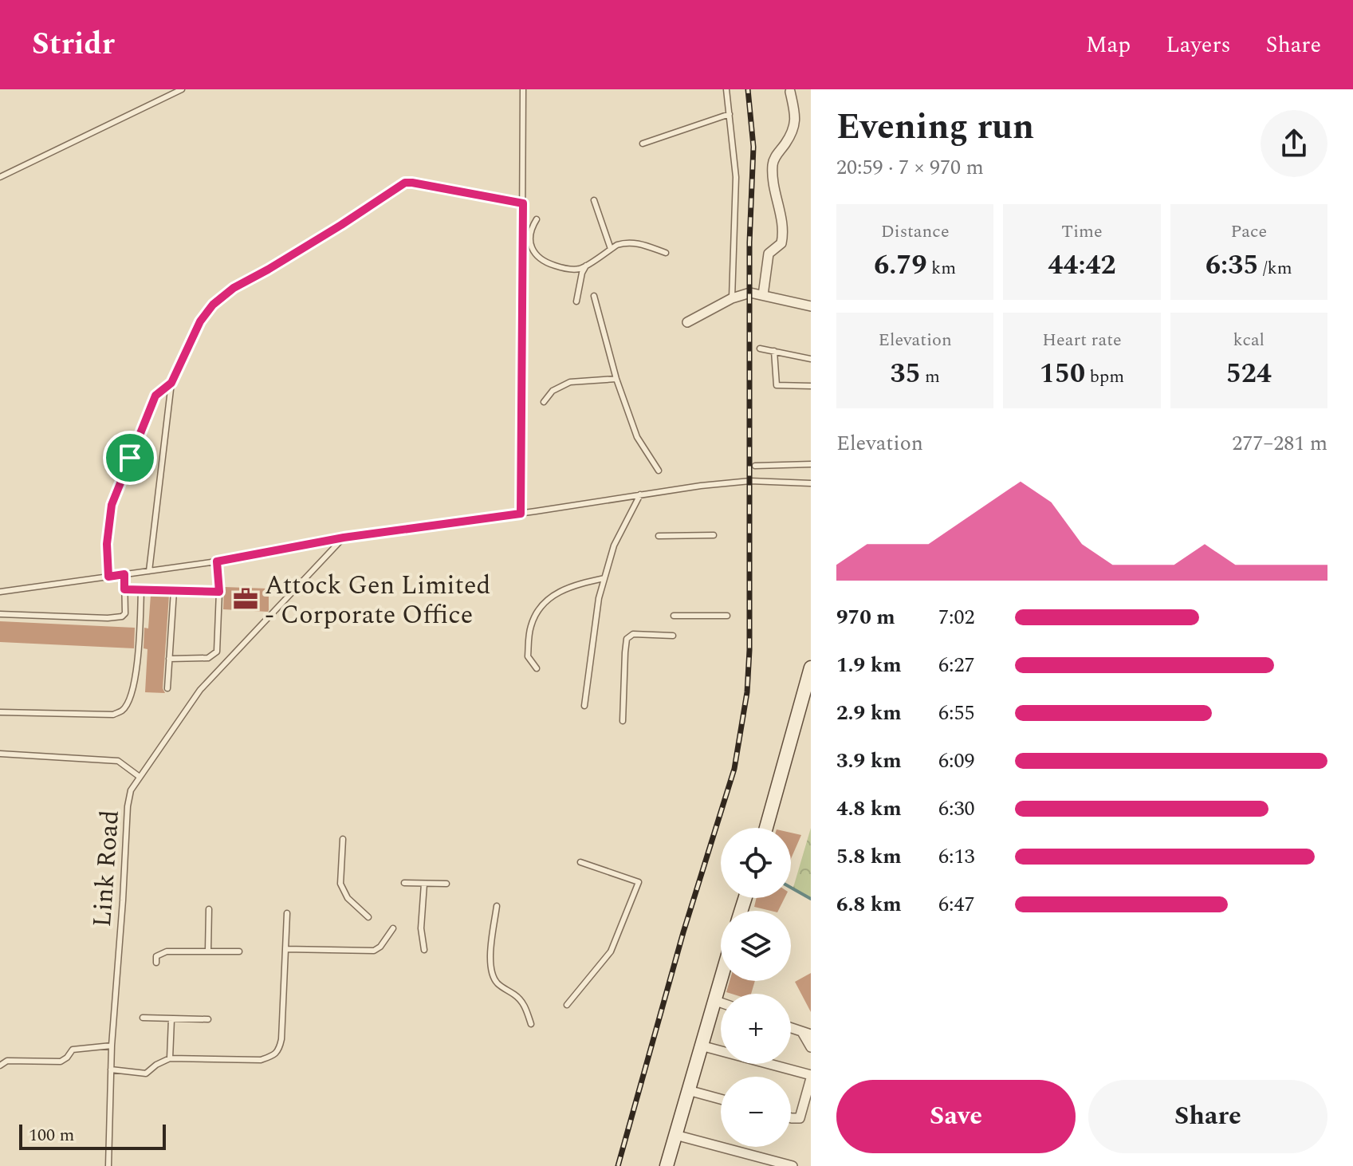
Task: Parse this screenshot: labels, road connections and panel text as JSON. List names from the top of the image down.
{
  "streets": {
    "lane": ["Link Road"]
  },
  "places": {
    "office": ["Attock Gen Limited - Corporate Office"]
  },
  "scale_bar": "100 m",
  "page": {
    "header": "Stridr",
    "nav": ["Map", "Layers", "Share"],
    "heading": ["Evening run", "20:59 · 7 × 970 m"],
    "stats": [
      ["Distance", "6.79 km"],
      ["Time", "44:42"],
      ["Pace", "6:35 /km"],
      ["Elevation", "35 m"],
      ["Heart rate", "150 bpm"],
      ["kcal", "524"]
    ],
    "chart": ["Elevation", "277–281 m"],
    "list": [
      {
        "name": "970 m",
        "note": "7:02"
      },
      {
        "name": "1.9 km",
        "note": "6:27"
      },
      {
        "name": "2.9 km",
        "note": "6:55"
      },
      {
        "name": "3.9 km",
        "note": "6:09"
      },
      {
        "name": "4.8 km",
        "note": "6:30"
      },
      {
        "name": "5.8 km",
        "note": "6:13"
      },
      {
        "name": "6.8 km",
        "note": "6:47"
      }
    ],
    "map_buttons": ["+", "−"],
    "buttons": ["Save", "Share"],
    "scale": "100 m"
  }
}
